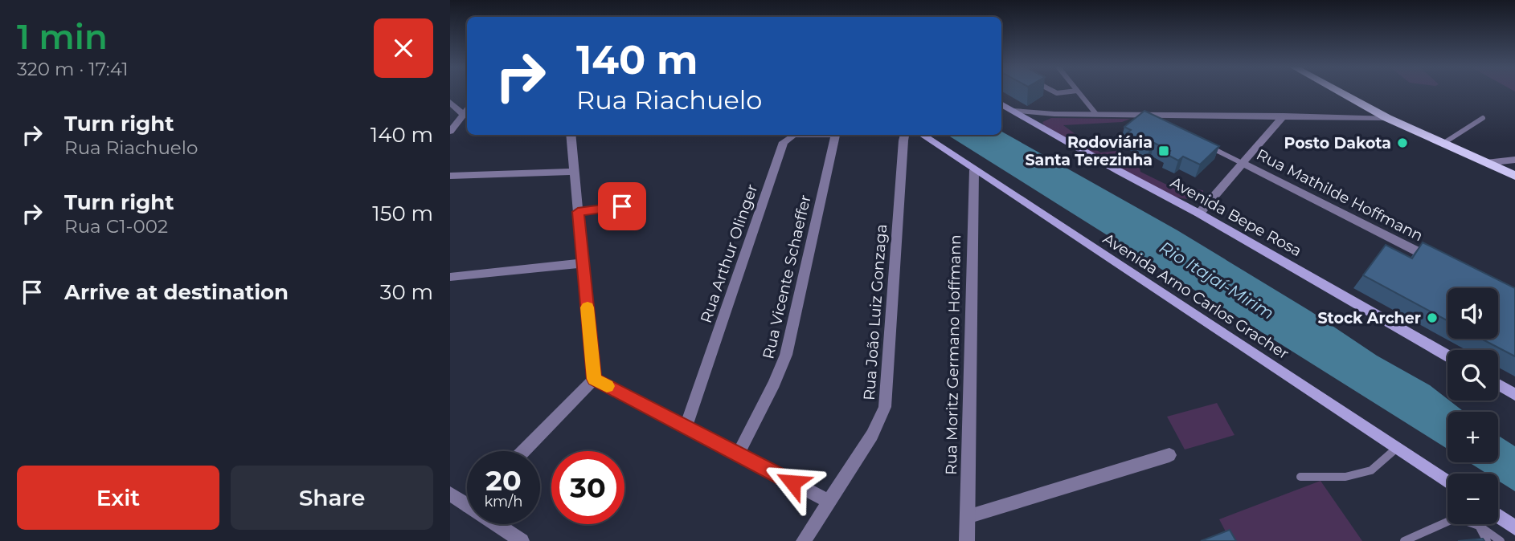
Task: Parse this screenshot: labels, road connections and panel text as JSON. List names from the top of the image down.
{
  "streets": {
    "main road": ["Avenida Bepe Rosa", "Avenida Arno Carlos Gracher"],
    "street": [
      "Rua Mathilde Hoffmann",
      "Rua Arthur Olinger",
      "Rua Vicente Schaeffer",
      "Rua João Luiz Gonzaga",
      "Rua Moritz Germano Hoffmann"
    ]
  },
  "crossings": [
    ["Avenida Arno Carlos Gracher", "Rua Moritz Germano Hoffmann"]
  ],
  "water": ["Rio Itajaí-Mirim"],
  "places": {
    "other": ["Posto Dakota", "Stock Archer"],
    "transit": ["Rodoviária Santa Terezinha"]
  },
  "page": {
    "heading": ["1 min", "320 m · 17:41"],
    "turn": ["140 m", "Rua Riachuelo"],
    "list": [
      {
        "name": "Turn right",
        "note": "Rua Riachuelo",
        "value": "140 m"
      },
      {
        "name": "Turn right",
        "note": "Rua C1-002",
        "value": "150 m"
      },
      {
        "name": "Arrive at destination",
        "value": "30 m"
      }
    ],
    "map_buttons": ["+", "−"],
    "speed": "20 km/h",
    "limit": "30",
    "buttons": ["Exit", "Share"]
  }
}
